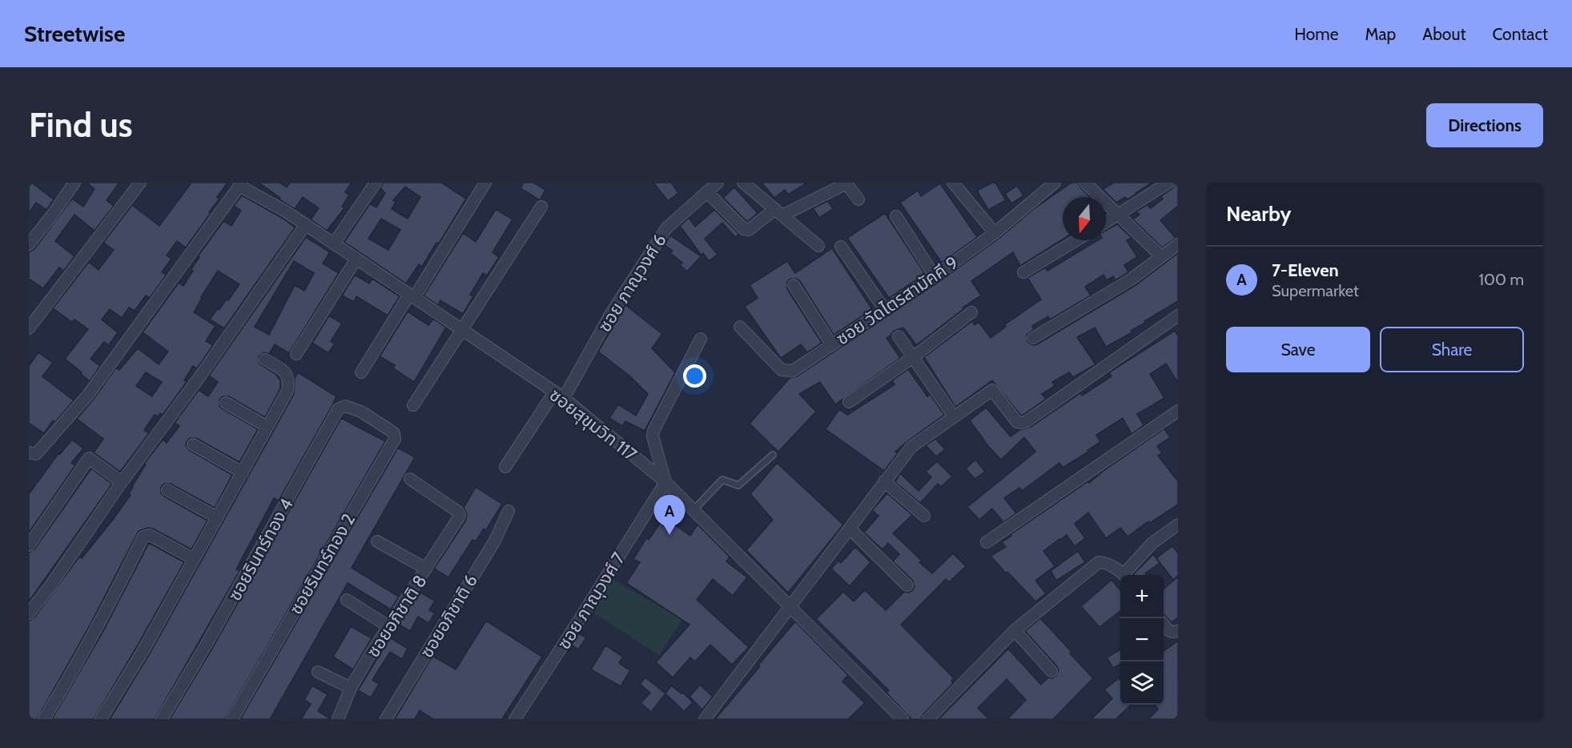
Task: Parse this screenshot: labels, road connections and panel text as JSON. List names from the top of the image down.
{
  "streets": {
    "street": [
      "ซอย ภาณุวงศ์ 6",
      "ซอย วัดไตรสามัคคี 9",
      "ซอยสุขุมวิท 117",
      "ซอยรินทร์ทอง 4",
      "ซอยรินทร์ทอง 2",
      "ซอย ภาณุวงศ์ 7",
      "ซอยอภิชาติ 8",
      "ซอยอภิชาติ 6"
    ]
  },
  "crossings": [
    ["ซอย ภาณุวงศ์ 6", "ซอยสุขุมวิท 117"],
    ["ซอยสุขุมวิท 117", "ซอย ภาณุวงศ์ 7"],
    ["ซอยรินทร์ทอง 4", "ซอยรินทร์ทอง 2"]
  ],
  "north": "bottom",
  "page": {
    "header": "Streetwise",
    "nav": [
      "Home",
      "Map",
      "About",
      "Contact"
    ],
    "buttons": [
      "Directions",
      ["Save", "Share"]
    ],
    "title": "Find us",
    "heading": "Nearby",
    "list": [
      {
        "mark": "A",
        "name": "7-Eleven",
        "note": "Supermarket",
        "value": "100 m"
      }
    ],
    "pins": "A",
    "map_buttons": ["+", "−"]
  }
}
